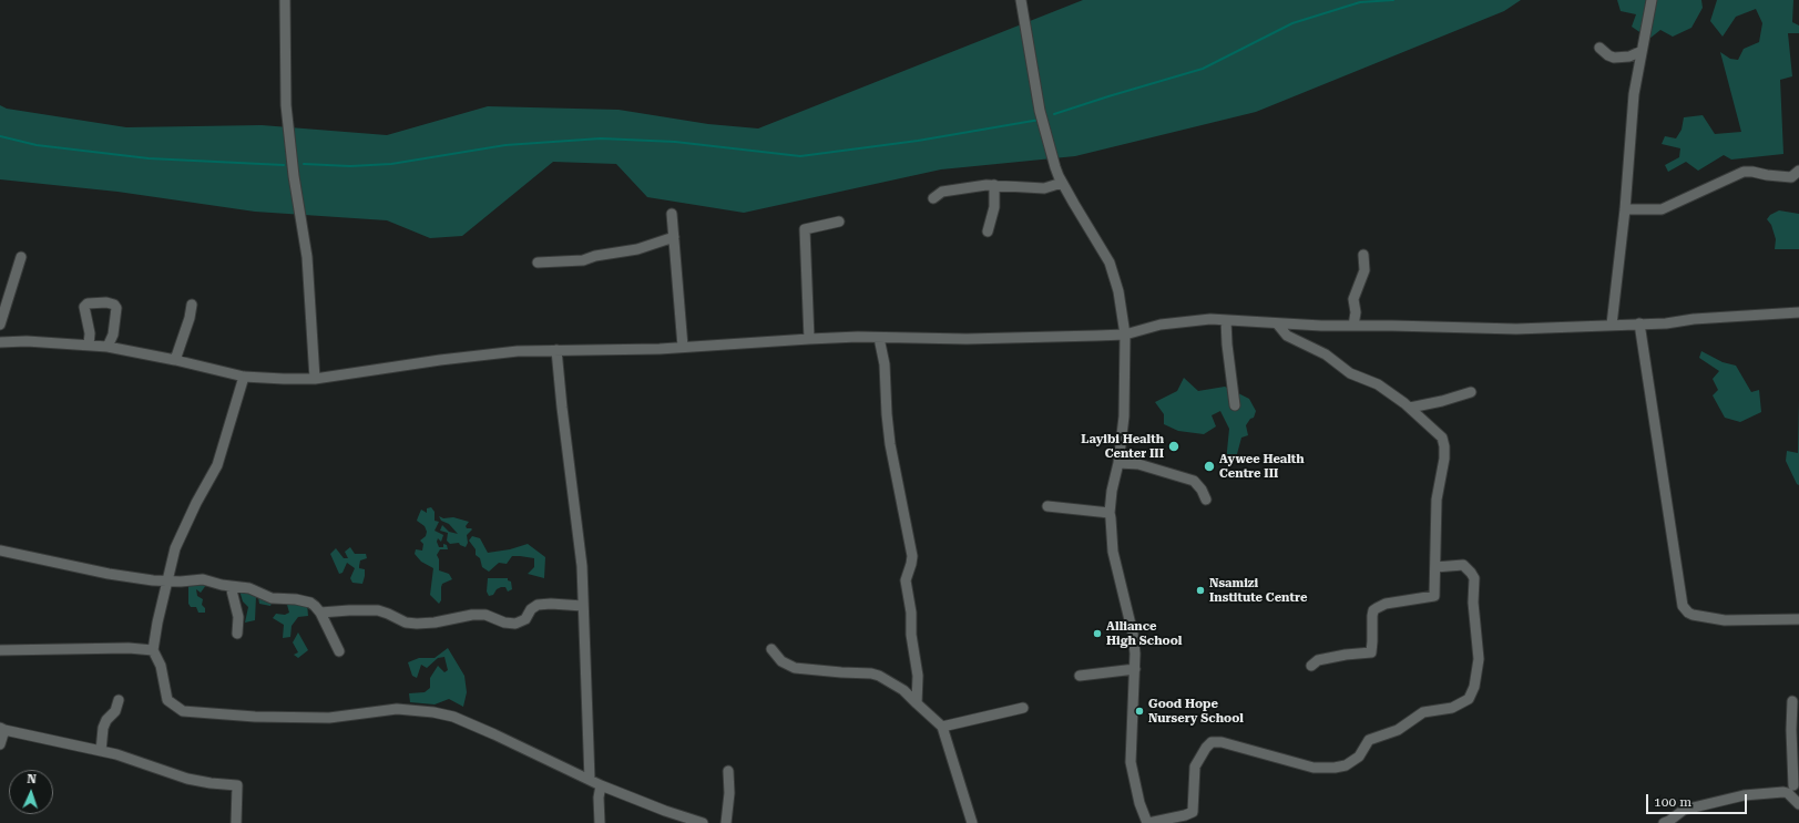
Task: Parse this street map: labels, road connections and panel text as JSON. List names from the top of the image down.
{
  "places": [
    "Layibi Health Center III",
    "Aywee Health Centre III",
    "Nsamizi Institute Centre",
    "Alliance High School",
    "Good Hope Nursery School"
  ],
  "scale_bar": "100 m",
  "north": "top"
}
